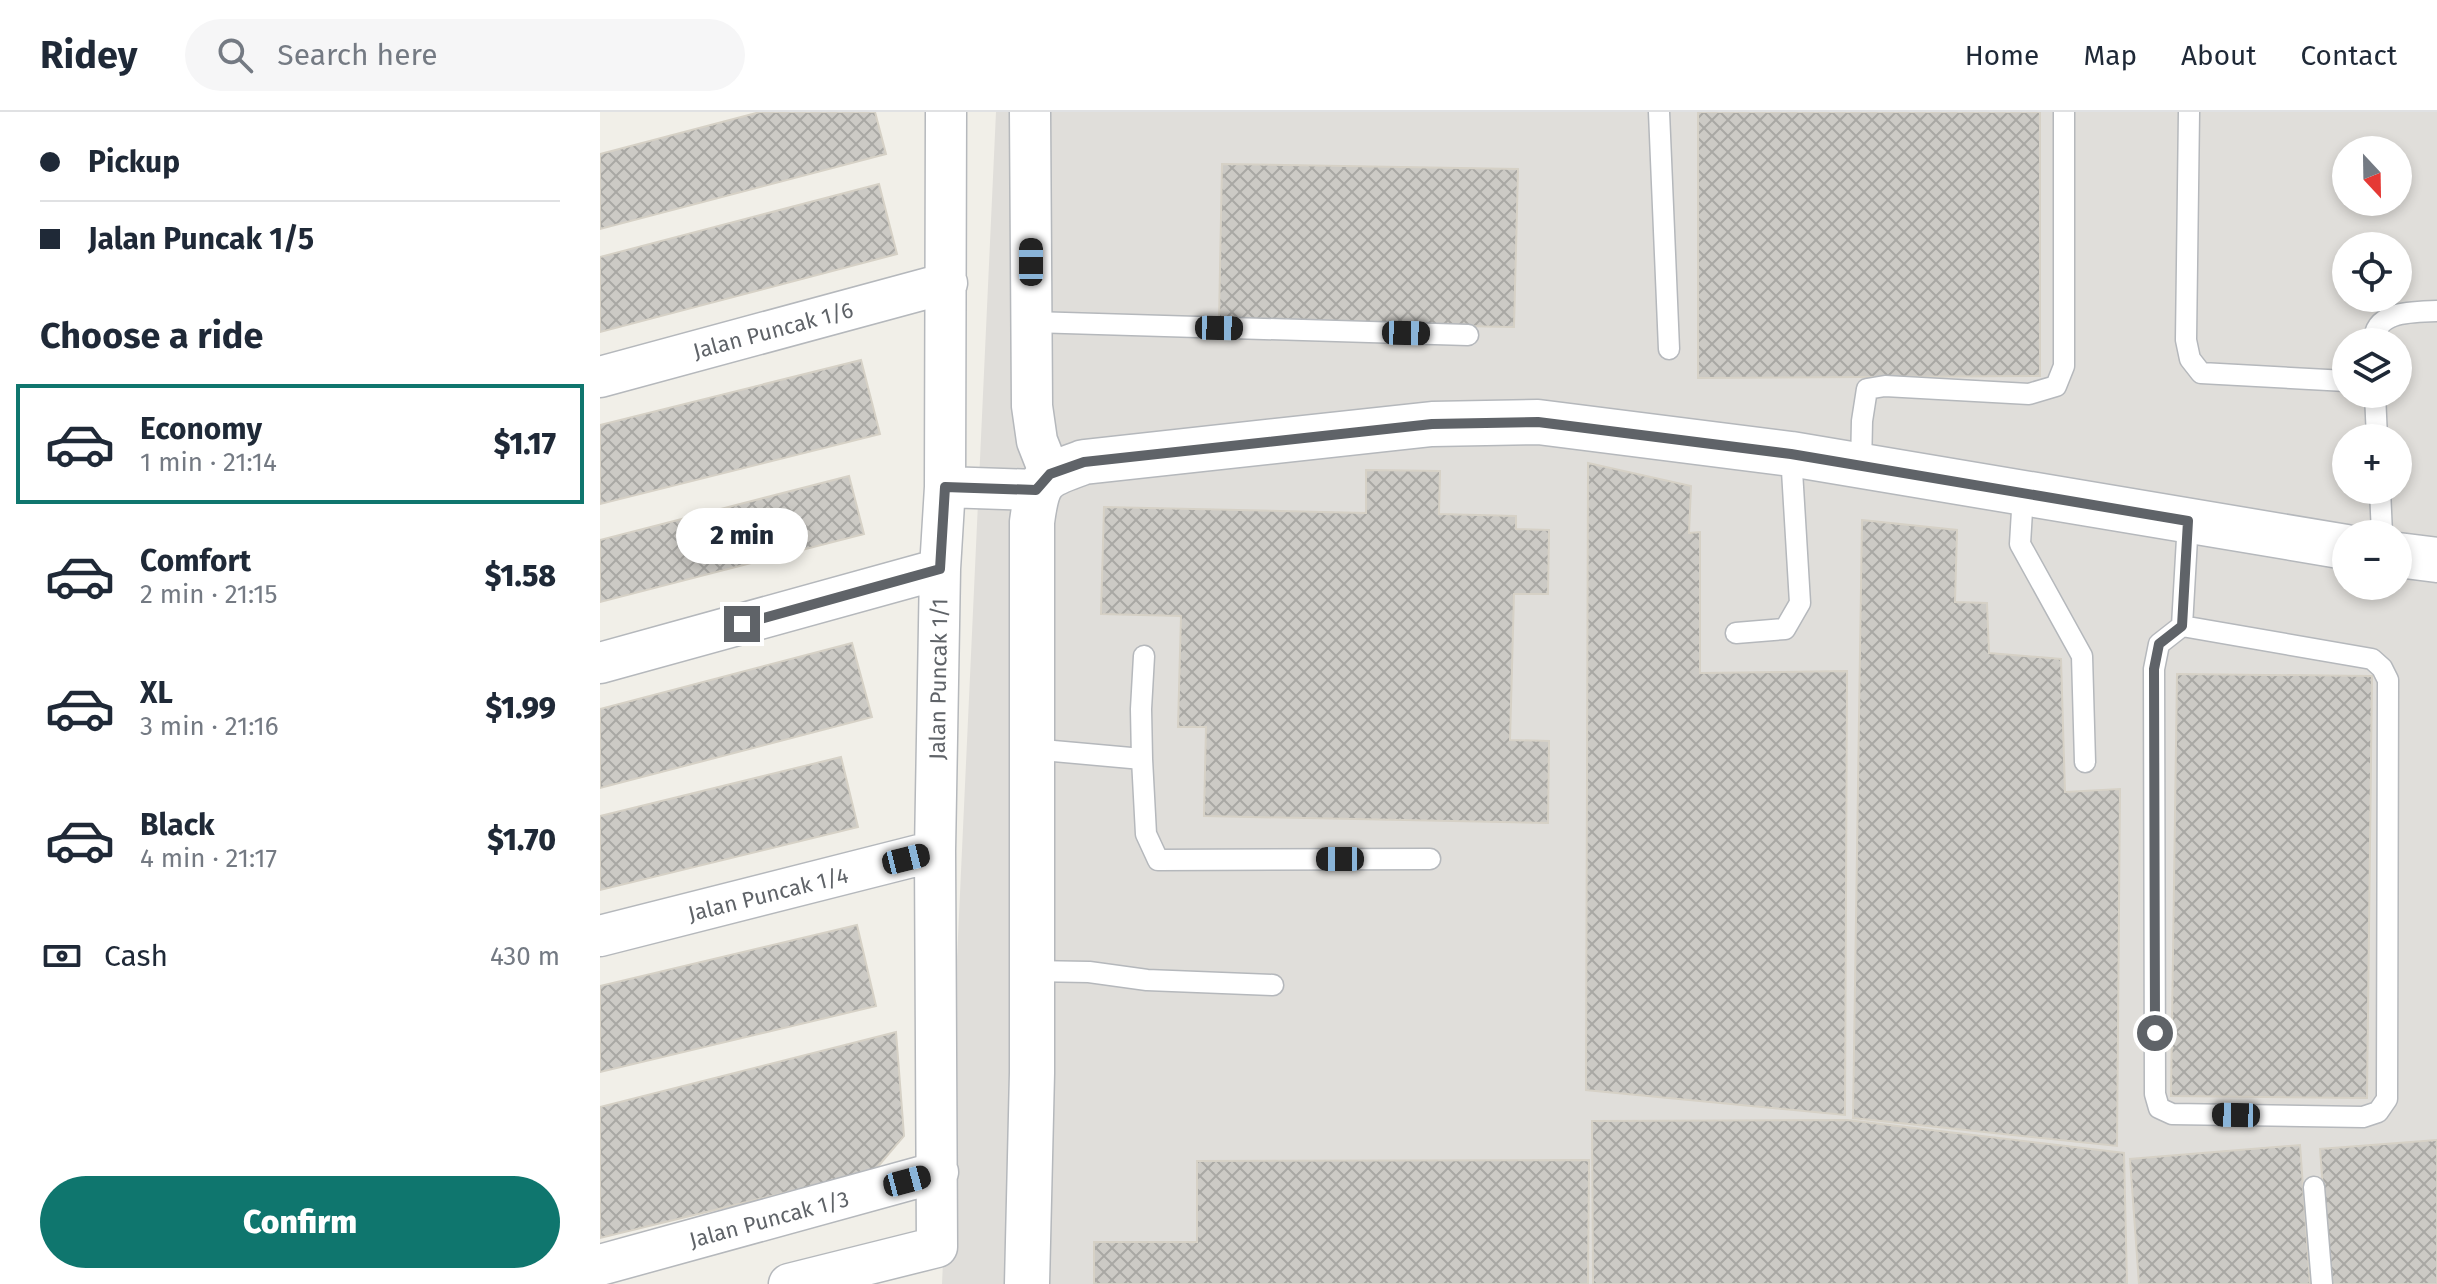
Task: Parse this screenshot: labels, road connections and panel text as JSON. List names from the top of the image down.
{
  "streets": {
    "street": [
      "Jalan Puncak 1/6",
      "Jalan Puncak 1/1",
      "Jalan Puncak 1/4",
      "Jalan Puncak 1/3"
    ]
  },
  "crossings": [
    ["Jalan Puncak 1/6", "Jalan Puncak 1/1"],
    ["Jalan Puncak 1/1", "Jalan Puncak 1/4"],
    ["Jalan Puncak 1/1", "Jalan Puncak 1/3"]
  ],
  "north": "bottom",
  "page": {
    "header": "Ridey",
    "search": "Search here",
    "nav": [
      "Home",
      "Map",
      "About",
      "Contact"
    ],
    "banner": ["Pickup", "Jalan Puncak 1/5"],
    "map_buttons": ["+", "−"],
    "heading": "Choose a ride",
    "list": [
      {
        "name": "Economy",
        "note": "1 min · 21:14",
        "value": "$1.17"
      },
      {
        "name": "Comfort",
        "note": "2 min · 21:15",
        "value": "$1.58"
      },
      {
        "name": "XL",
        "note": "3 min · 21:16",
        "value": "$1.99"
      },
      {
        "name": "Black",
        "note": "4 min · 21:17",
        "value": "$1.70"
      }
    ],
    "bubble": "2 min",
    "pay": ["Cash", "430 m"],
    "buttons": "Confirm"
  }
}
